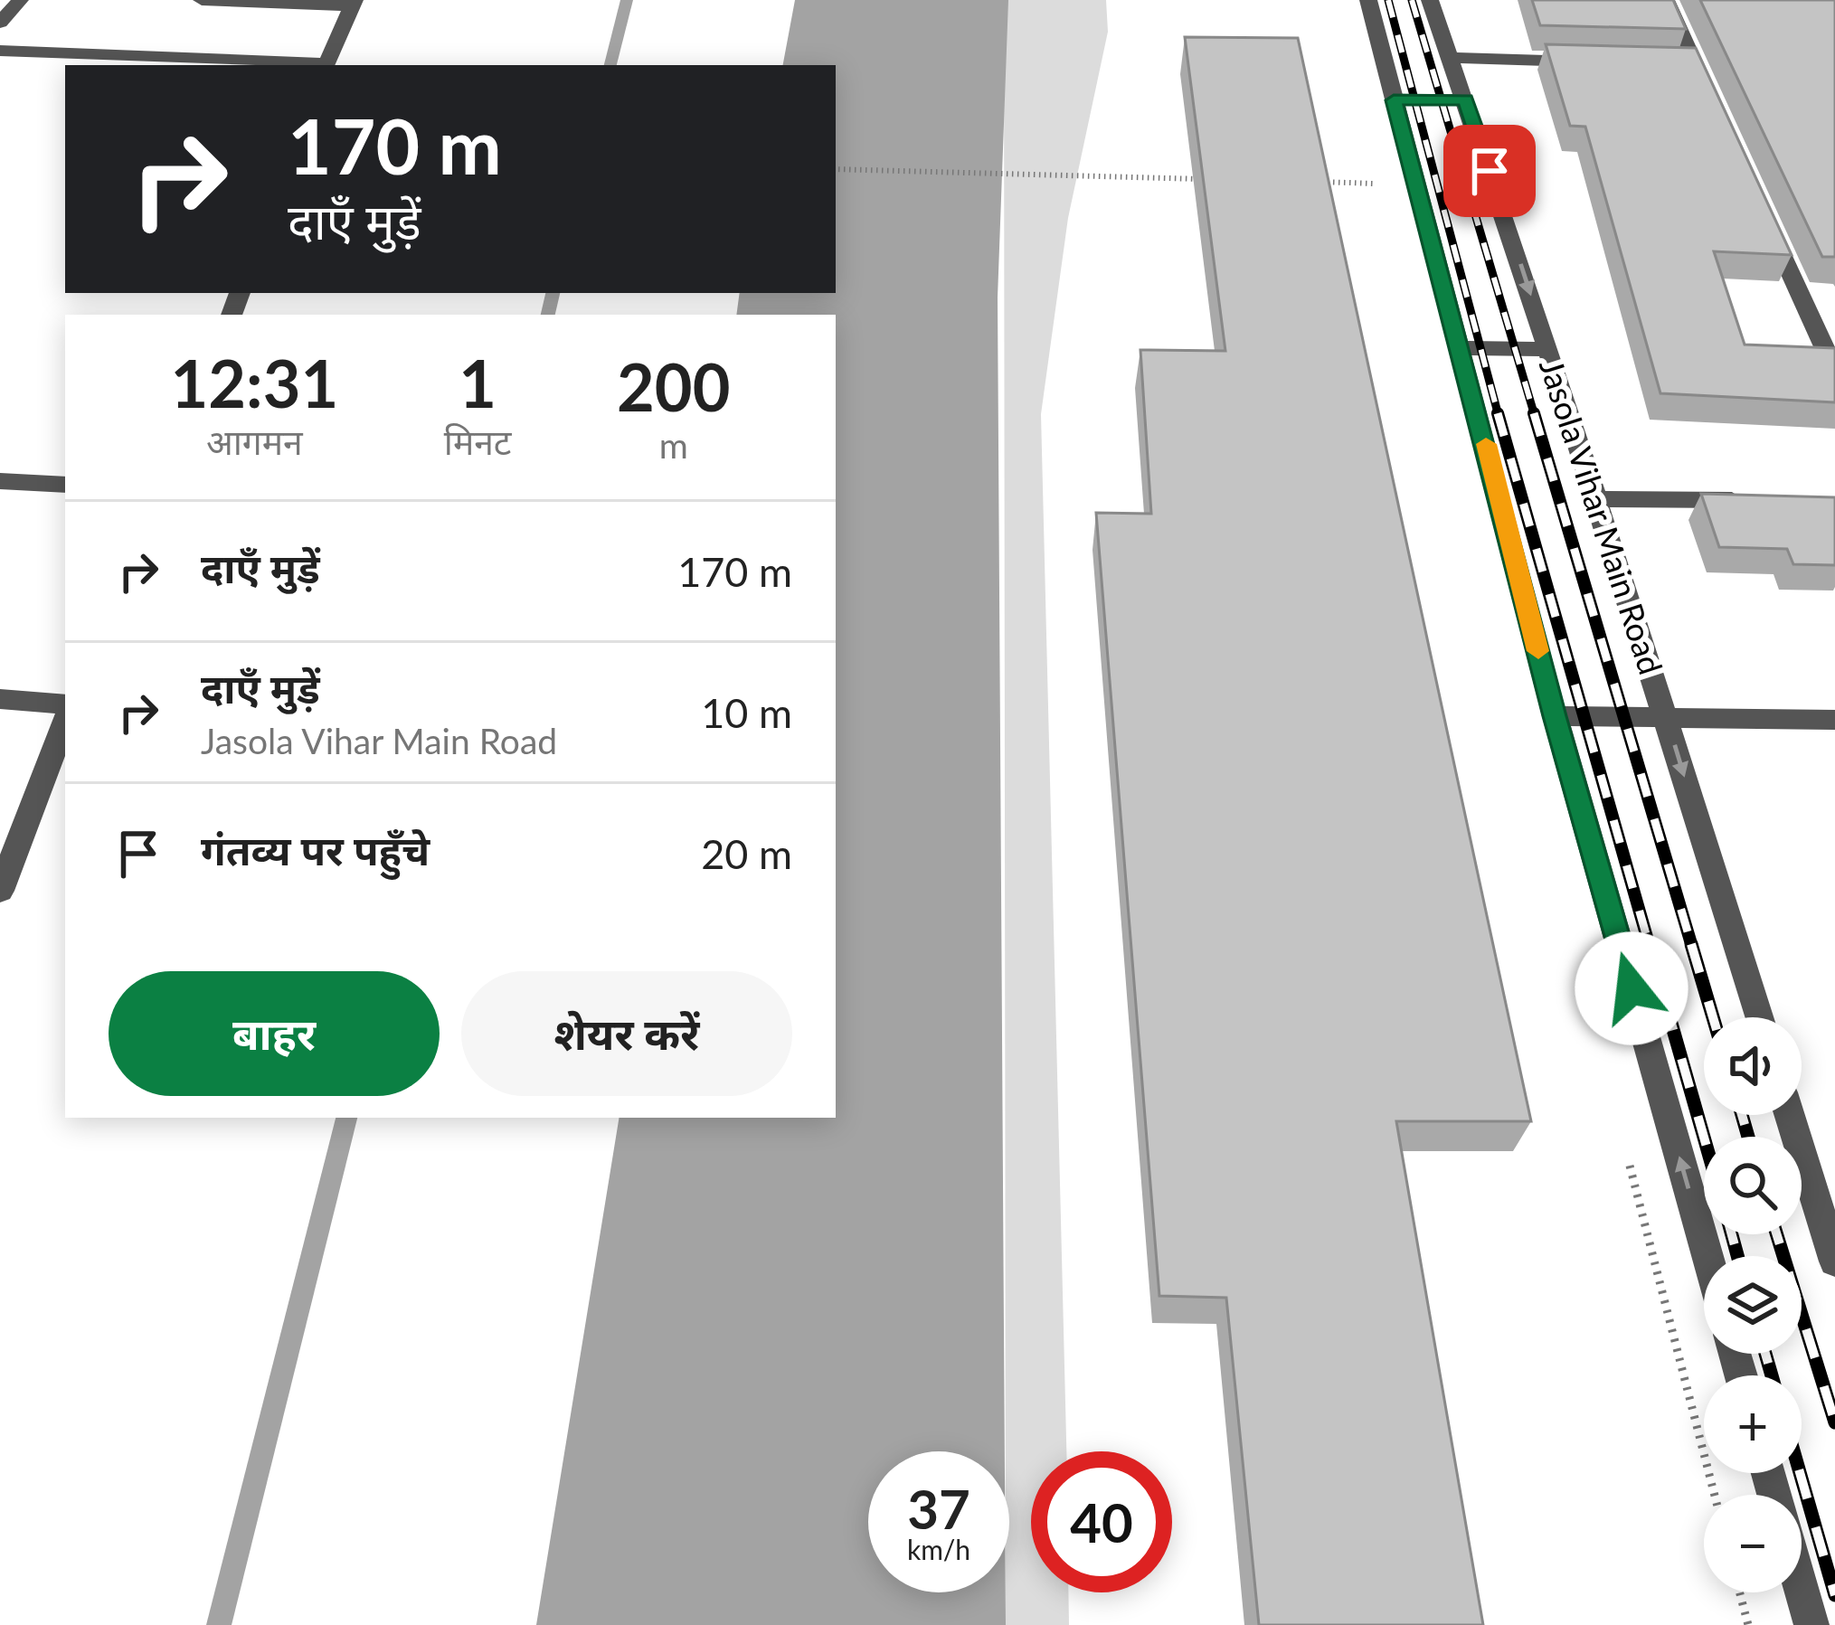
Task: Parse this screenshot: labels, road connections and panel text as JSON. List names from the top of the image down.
{
  "streets": {
    "street": ["Jasola Vihar Main Road"]
  },
  "page": {
    "turn": ["170 m", "दाएँ मुड़ें"],
    "eta": [
      "12:31",
      "आगमन",
      "1",
      "मिनट",
      "200",
      "m"
    ],
    "list": [
      {
        "name": "दाएँ मुड़ें",
        "value": "170 m"
      },
      {
        "name": "दाएँ मुड़ें",
        "note": "Jasola Vihar Main Road",
        "value": "10 m"
      },
      {
        "name": "गंतव्य पर पहुँचे",
        "value": "20 m"
      }
    ],
    "buttons": ["बाहर", "शेयर करें"],
    "map_buttons": ["+", "−"],
    "speed": "37 km/h",
    "limit": "40"
  }
}
